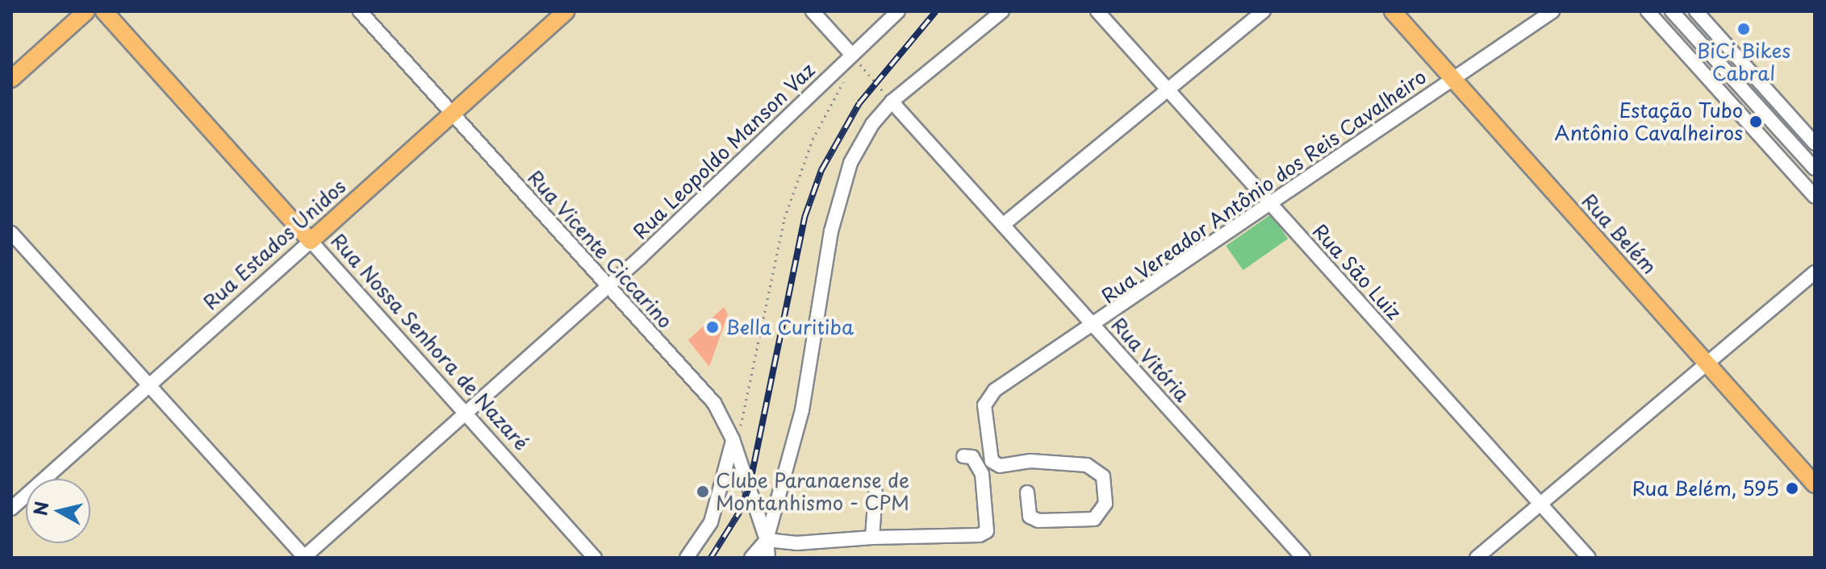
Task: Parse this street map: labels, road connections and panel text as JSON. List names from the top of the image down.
{
  "streets": {
    "main road": ["Rua Belém", "Rua Estados Unidos", "Rua Nossa Senhora de Nazaré"],
    "street": [
      "Rua Leopoldo Manson Vaz",
      "Rua Vereador Antônio dos Reis Cavalheiro",
      "Rua Vicente Ciccarino",
      "Rua São Luiz",
      "Rua Vitória"
    ]
  },
  "crossings": [
    ["Rua Leopoldo Manson Vaz", "Rua Vicente Ciccarino"],
    ["Rua Leopoldo Manson Vaz", "Rua Nossa Senhora de Nazaré"],
    ["Rua Vereador Antônio dos Reis Cavalheiro", "Rua Belém"],
    ["Rua Vereador Antônio dos Reis Cavalheiro", "Rua São Luiz"],
    ["Rua Vereador Antônio dos Reis Cavalheiro", "Rua Vitória"],
    ["Rua Estados Unidos", "Rua Vicente Ciccarino"],
    ["Rua Estados Unidos", "Rua Nossa Senhora de Nazaré"]
  ],
  "places": [
    "BiCi Bikes Cabral",
    "Estação Tubo Antônio Cavalheiros",
    "Bella Curitiba",
    "Rua Belém, 595",
    "Clube Paranaense de Montanhismo - CPM"
  ],
  "north": "left"
}
